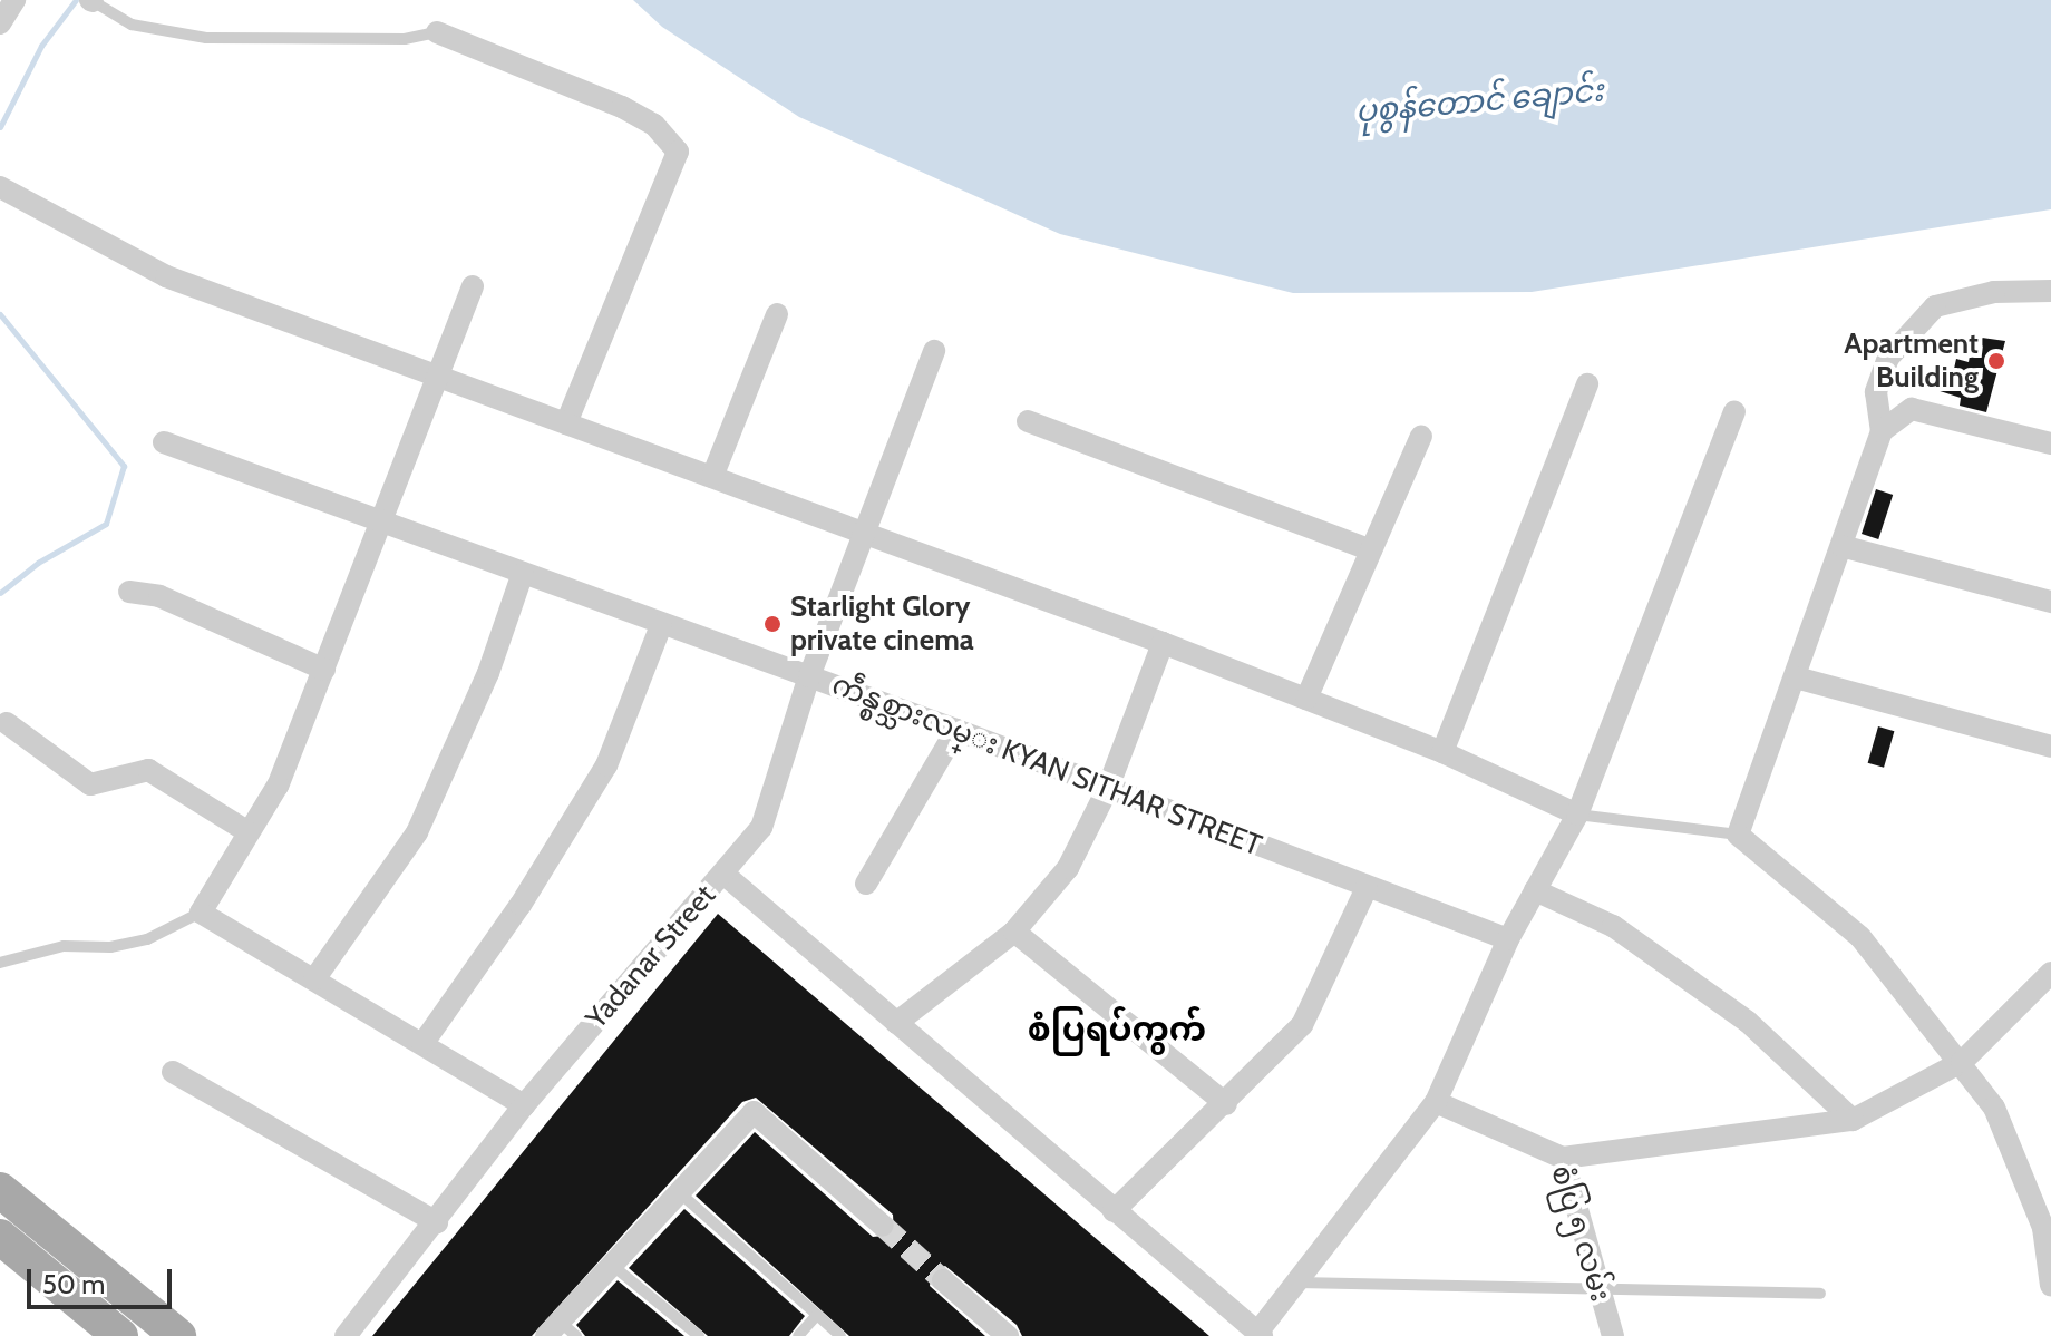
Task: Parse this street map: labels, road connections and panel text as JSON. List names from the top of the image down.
{
  "streets": {
    "street": ["ကဵန္စစ္သားလမ္း KYAN SITHAR STREET", "Yadanar Street", "စံပြ ၅ လမ်း"]
  },
  "crossings": [
    ["ကဵန္စစ္သားလမ္း KYAN SITHAR STREET", "Yadanar Street"]
  ],
  "districts": ["စံပြရပ်ကွက်"],
  "water": ["ပုစွန်တောင် ချောင်း"],
  "places": ["Apartment Building", "Starlight Glory private cinema"],
  "scale_bar": "50 m"
}
